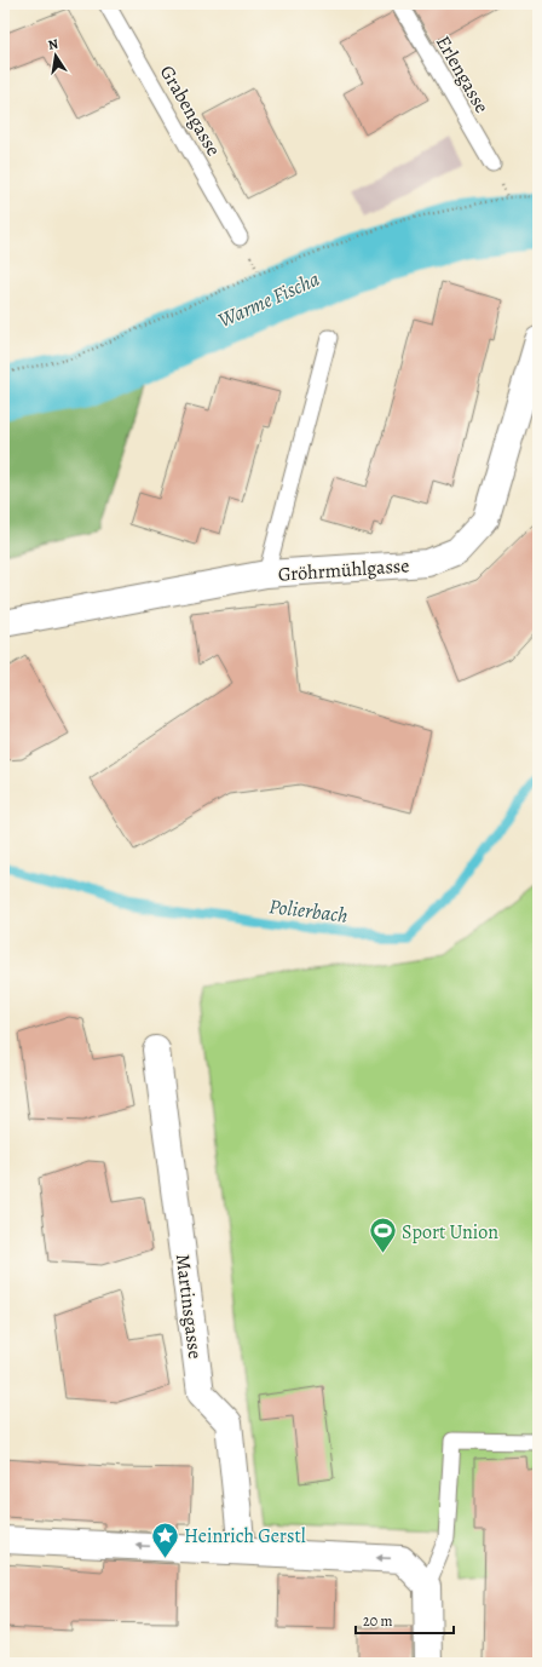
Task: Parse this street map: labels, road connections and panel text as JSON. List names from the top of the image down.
{
  "streets": {
    "street": ["Gröhrmühlgasse", "Martinsgasse"],
    "lane": ["Erlengasse", "Grabengasse"]
  },
  "water": ["Warme Fischa", "Polierbach"],
  "places": {
    "sports": ["Sport Union"],
    "place": ["Heinrich Gerstl"]
  },
  "scale_bar": "20 m",
  "north": "top"
}
